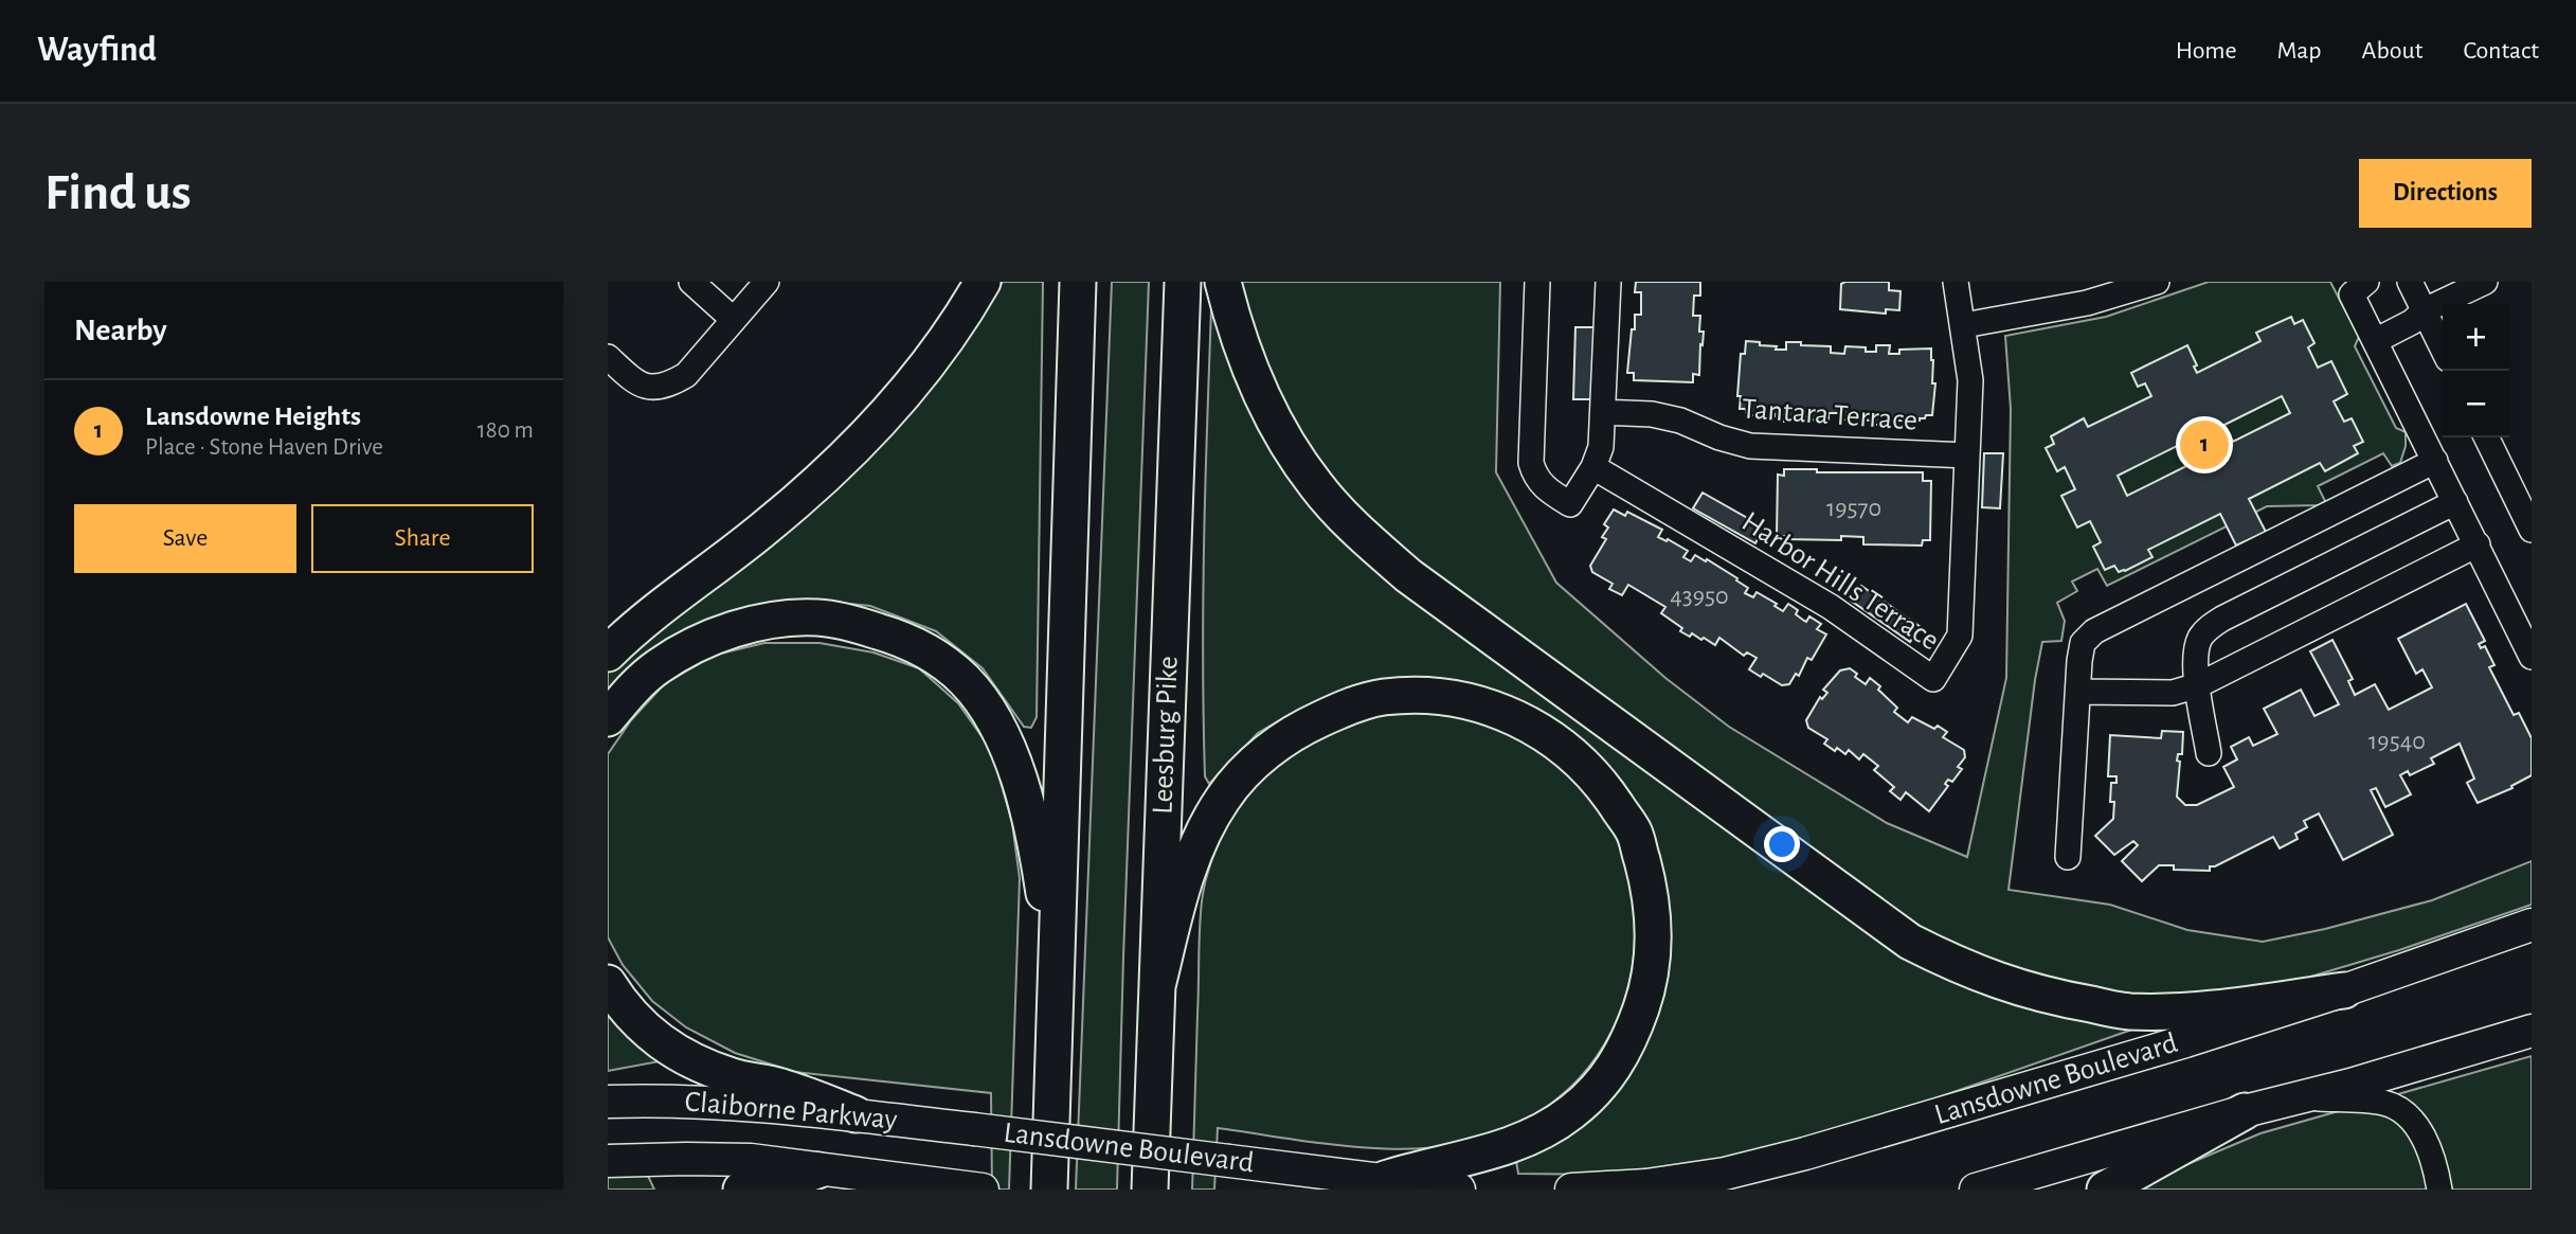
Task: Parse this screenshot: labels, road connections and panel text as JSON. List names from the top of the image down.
{
  "streets": {
    "highway": ["Leesburg Pike"],
    "main road": ["Lansdowne Boulevard", "Claiborne Parkway"],
    "street": ["Tantara Terrace", "Harbor Hills Terrace"]
  },
  "crossings": [
    ["Tantara Terrace", "Harbor Hills Terrace"],
    ["Lansdowne Boulevard", "Claiborne Parkway"]
  ],
  "house_numbers": ["19570", "43950", "19540"],
  "page": {
    "header": "Wayfind",
    "nav": [
      "Home",
      "Map",
      "About",
      "Contact"
    ],
    "buttons": [
      "Directions",
      ["Save", "Share"]
    ],
    "title": "Find us",
    "heading": "Nearby",
    "map_buttons": ["+", "−"],
    "list": [
      {
        "mark": "1",
        "name": "Lansdowne Heights",
        "note": "Place · Stone Haven Drive",
        "value": "180 m"
      }
    ],
    "pins": "1"
  }
}
